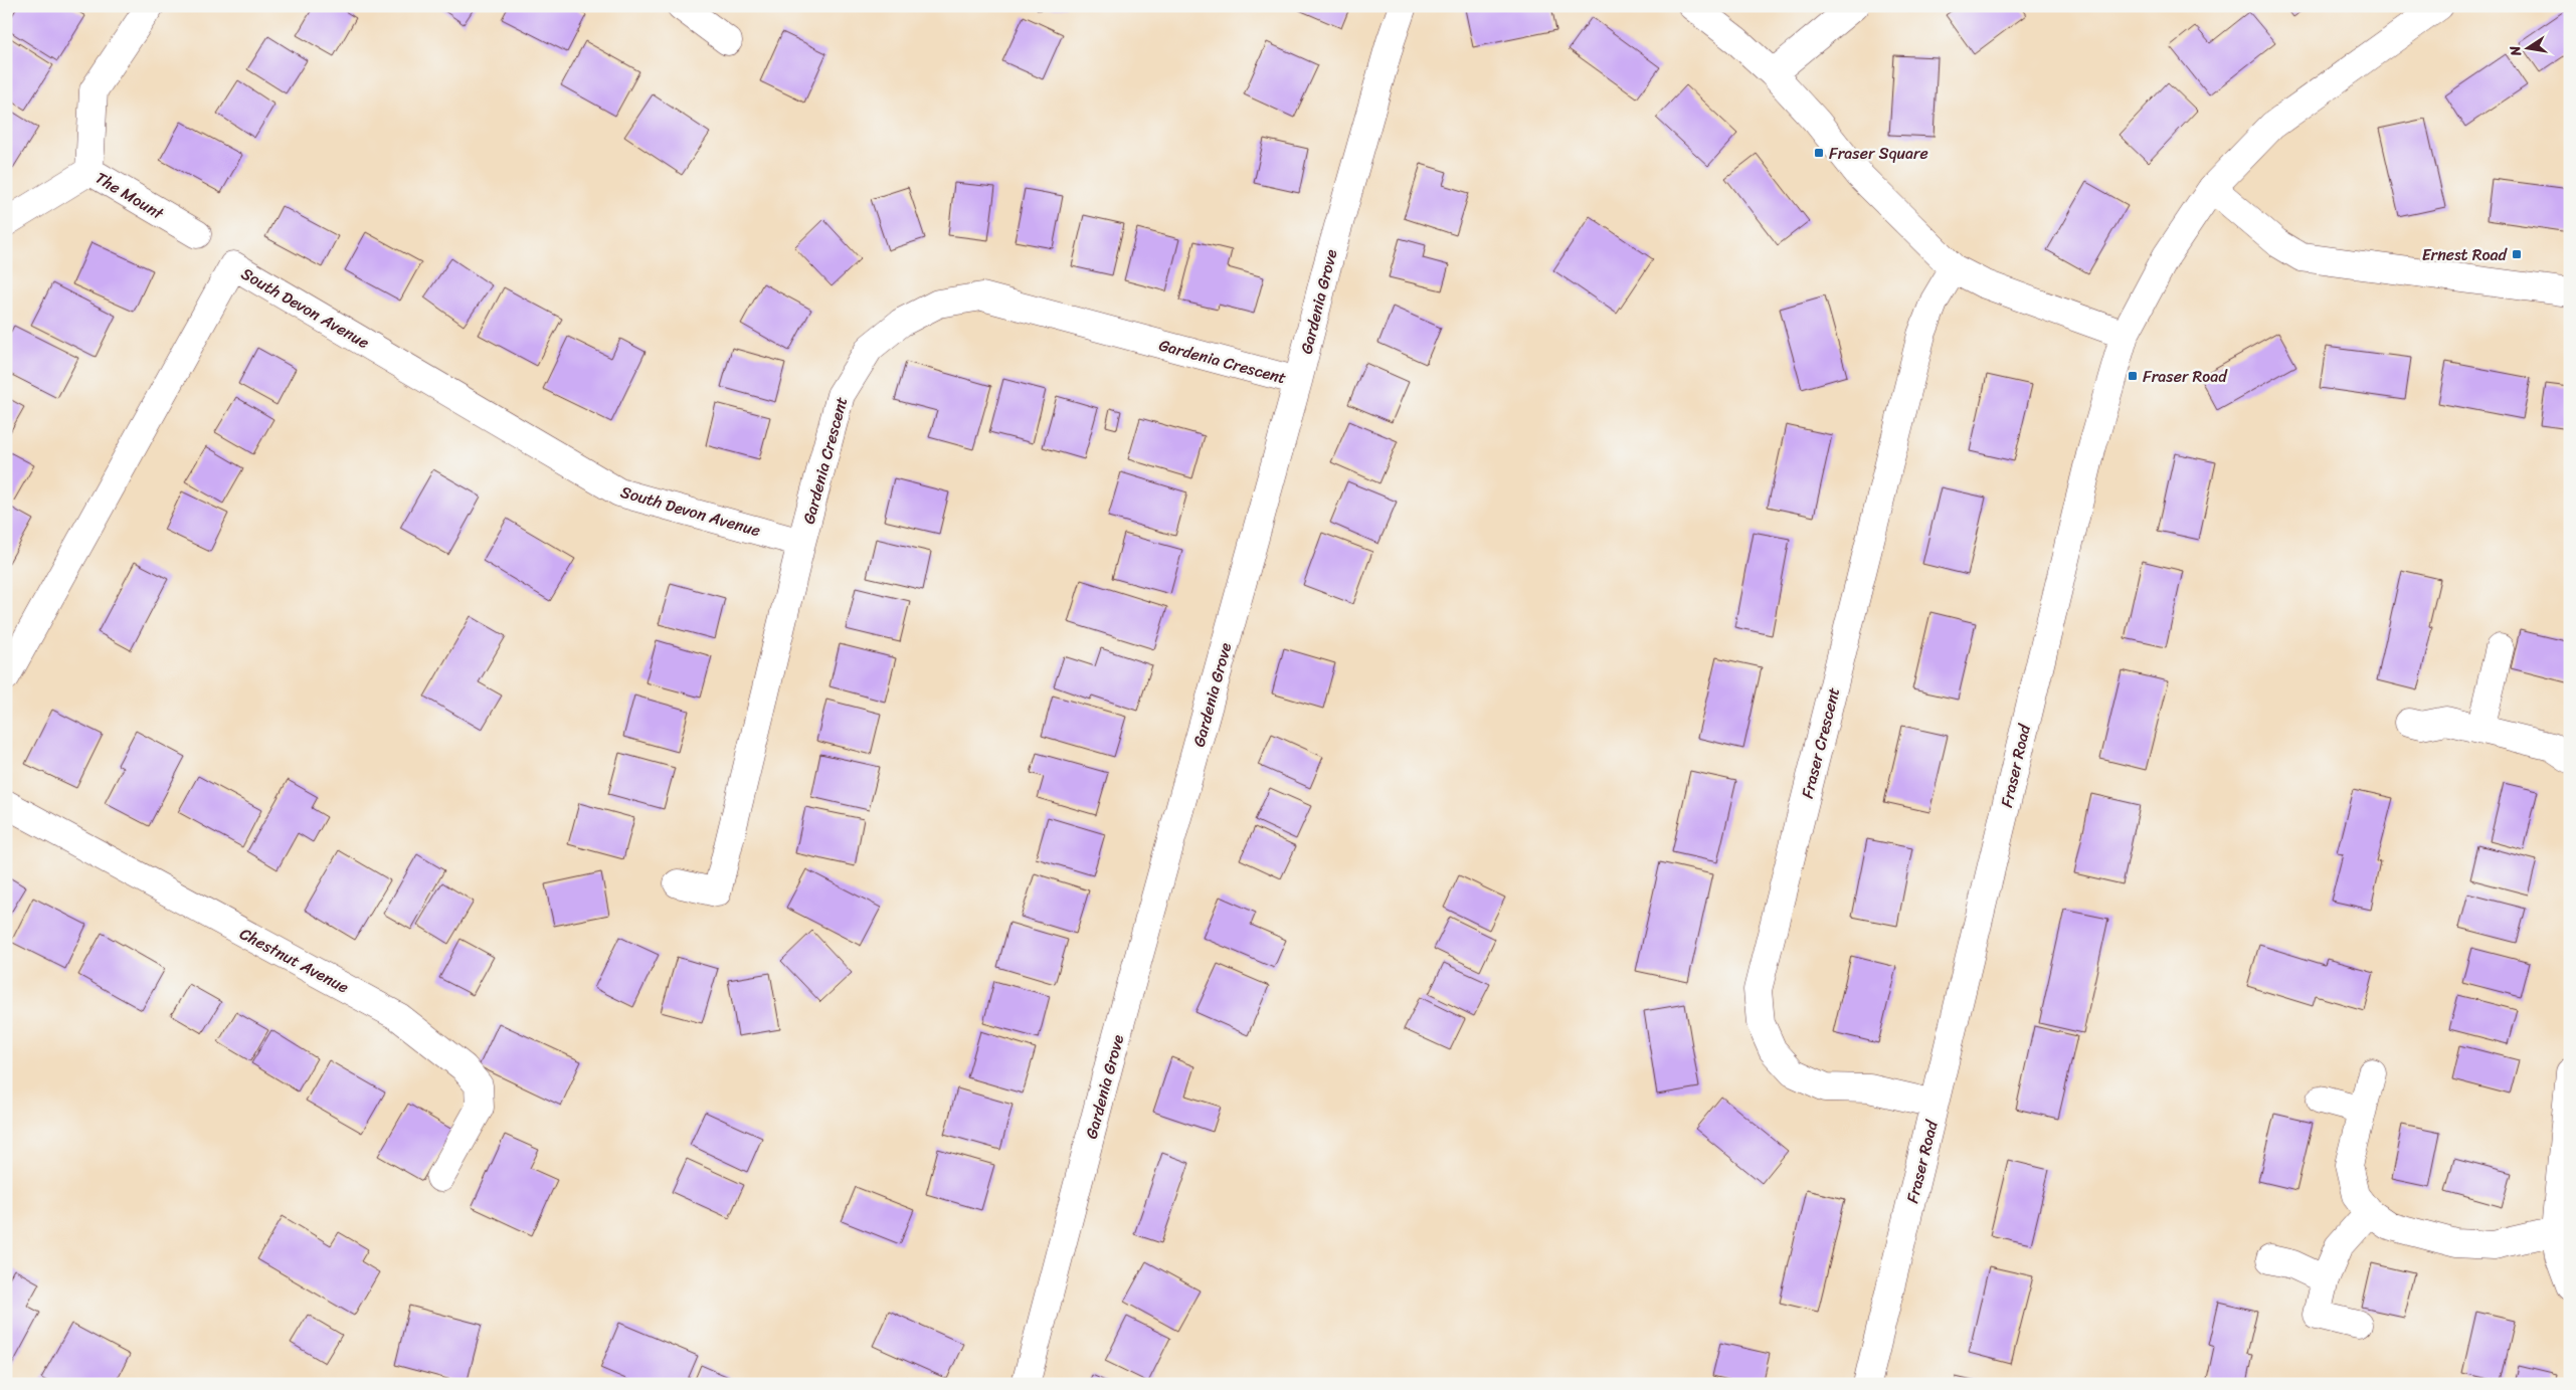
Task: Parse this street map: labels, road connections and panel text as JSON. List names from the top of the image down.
{
  "streets": {
    "street": [
      "The Mount",
      "Gardenia Grove",
      "South Devon Avenue",
      "Gardenia Crescent",
      "Fraser Crescent",
      "Fraser Road",
      "Chestnut Avenue"
    ]
  },
  "crossings": [
    ["Gardenia Grove", "Gardenia Crescent"],
    ["South Devon Avenue", "Gardenia Crescent"],
    ["Fraser Crescent", "Fraser Road"]
  ],
  "places": {
    "transit": ["Fraser Square", "Ernest Road", "Fraser Road"]
  },
  "north": "left"
}
